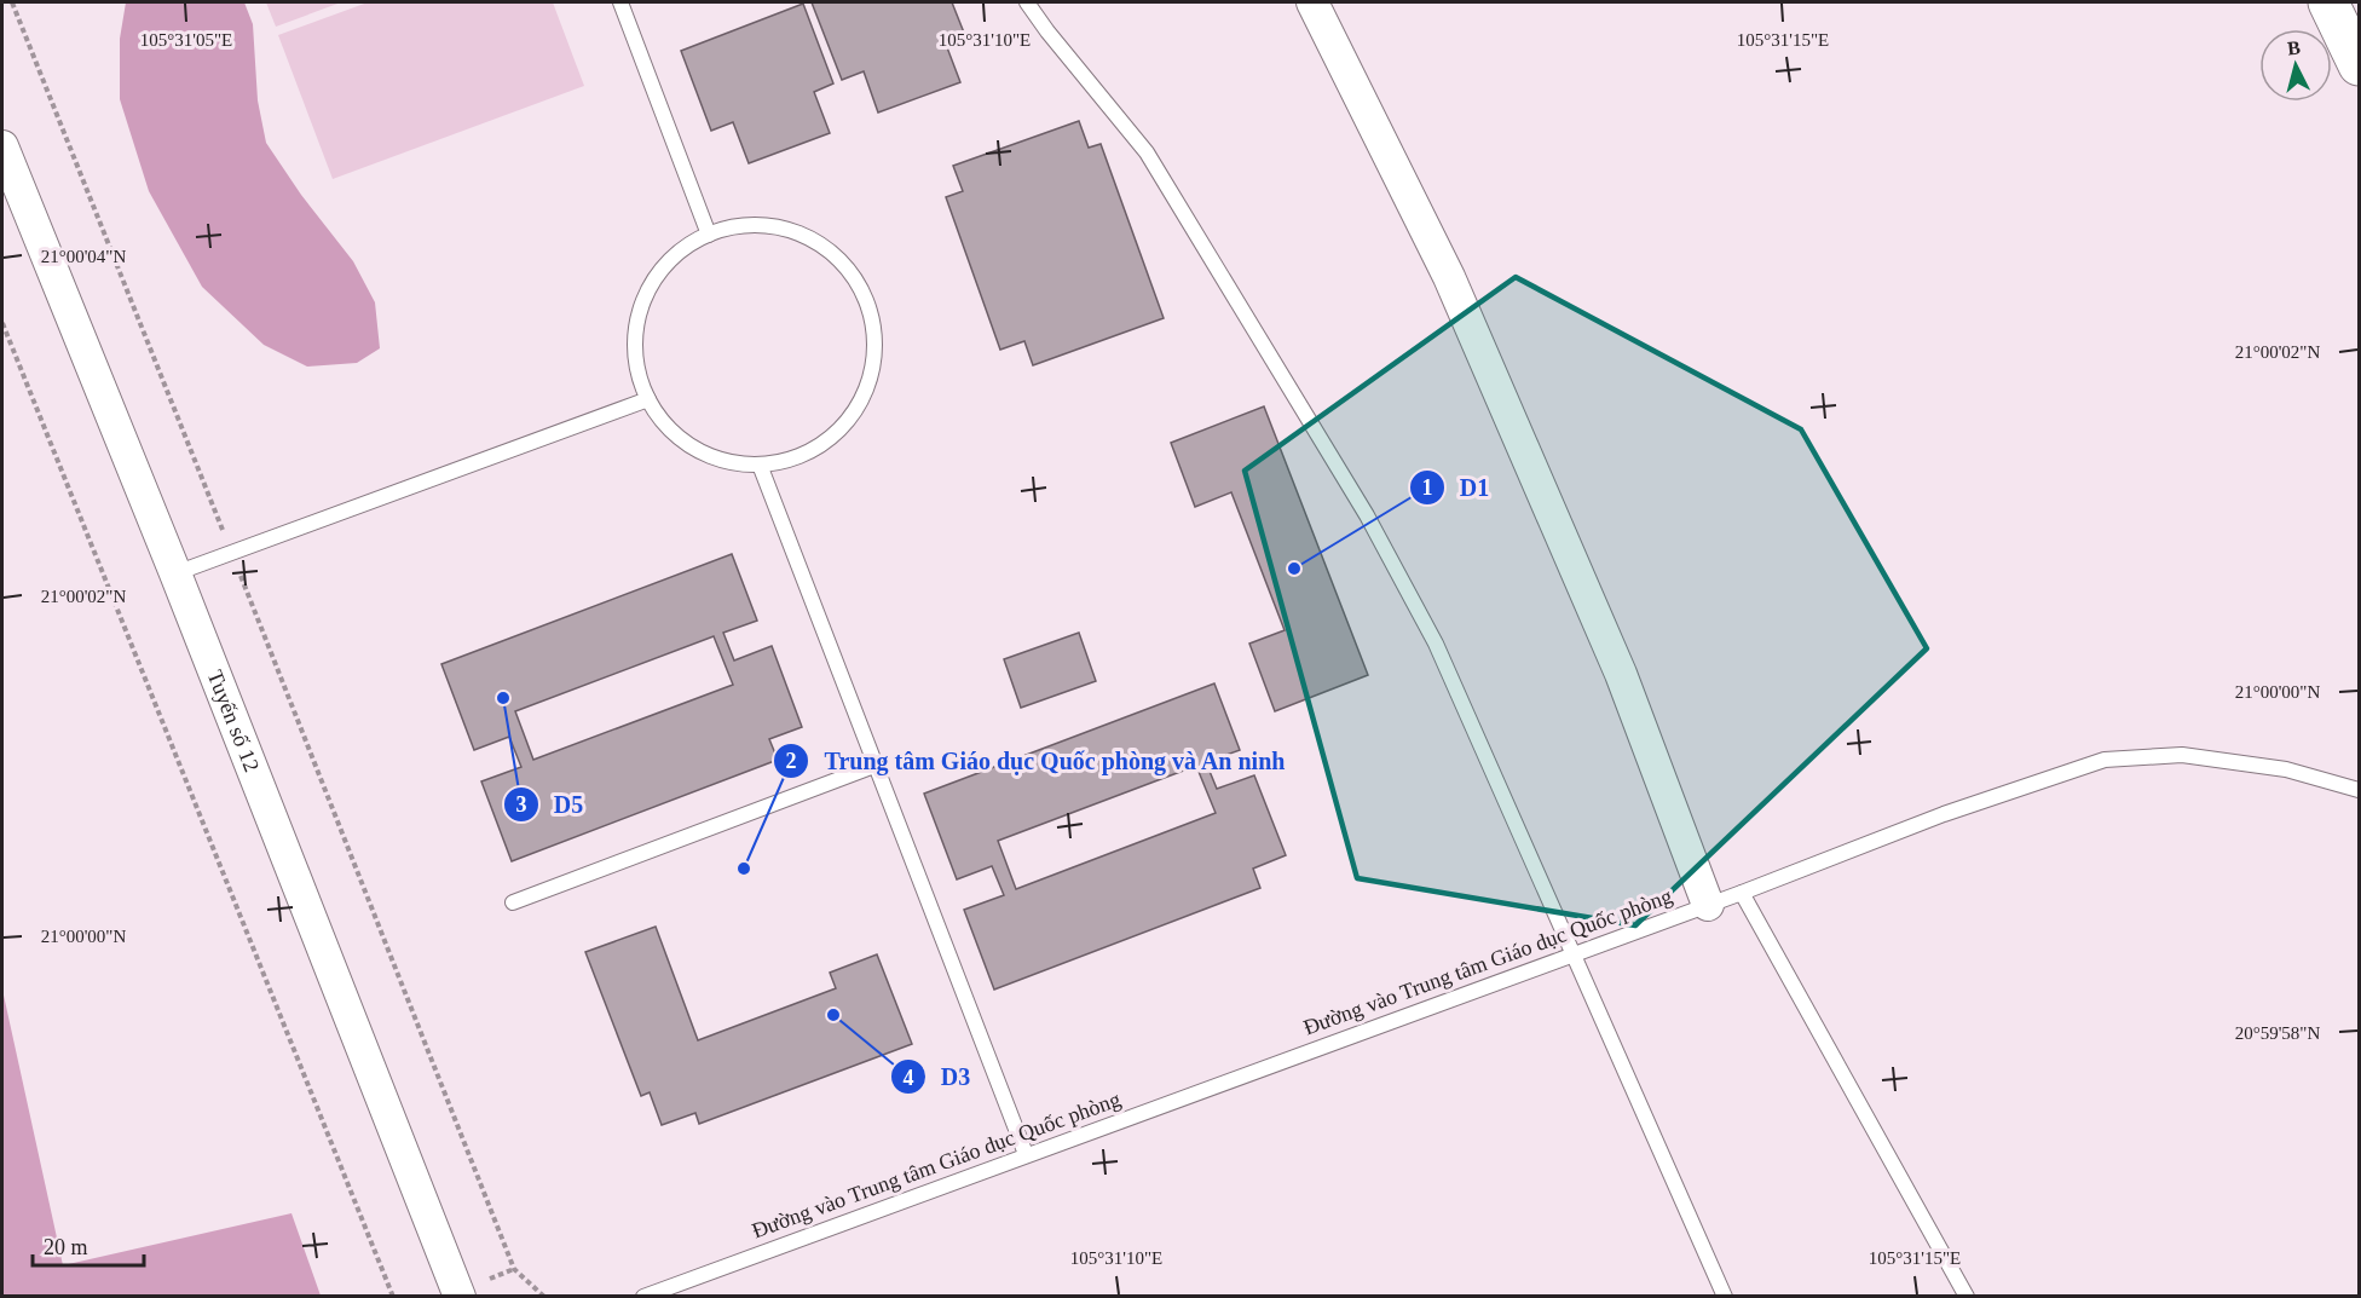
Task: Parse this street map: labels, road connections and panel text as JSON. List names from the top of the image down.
{
  "streets": {
    "street": ["Tuyến số 12"],
    "lane": ["Đường vào Trung tâm Giáo dục Quốc phòng"]
  },
  "places": [
    "D1",
    "D5",
    "Trung tâm Giáo dục Quốc phòng và An ninh",
    "D3"
  ],
  "scale_bar": "20 m",
  "north": "top",
  "coordinates": [
    "105°31'05\"E",
    "105°31'10\"E",
    "105°31'15\"E",
    "21°00'04\"N",
    "21°00'02\"N",
    "21°00'00\"N",
    "20°59'58\"N"
  ]
}
